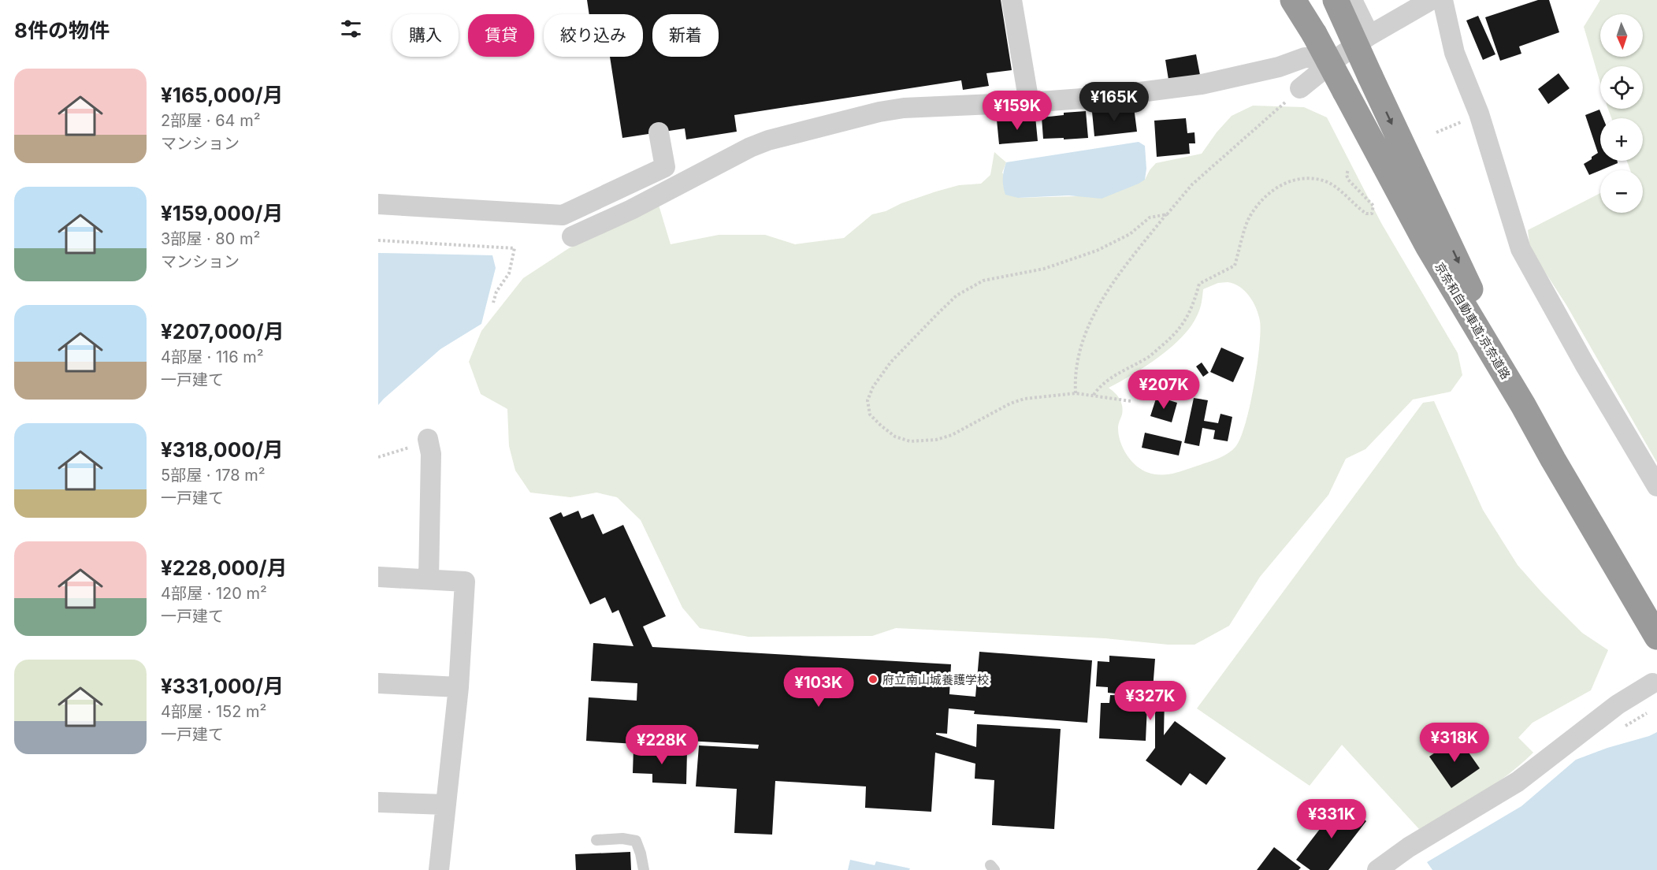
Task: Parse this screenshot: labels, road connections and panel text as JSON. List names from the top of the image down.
{
  "streets": {
    "highway": ["京奈和自動車道;京奈道路"]
  },
  "places": ["府立南山城養護学校"],
  "north": "bottom",
  "page": {
    "heading": "8件の物件",
    "map_buttons": ["+", "−"],
    "chip": [
      "購入",
      "賃貸",
      "絞り込み",
      "新着"
    ],
    "list": [
      {
        "name": "¥165,000/月",
        "note": "2部屋 · 64 m² · マンション"
      },
      {
        "name": "¥159,000/月",
        "note": "3部屋 · 80 m² · マンション"
      },
      {
        "name": "¥207,000/月",
        "note": "4部屋 · 116 m² · 一戸建て"
      },
      {
        "name": "¥318,000/月",
        "note": "5部屋 · 178 m² · 一戸建て"
      },
      {
        "name": "¥228,000/月",
        "note": "4部屋 · 120 m² · 一戸建て"
      },
      {
        "name": "¥331,000/月",
        "note": "4部屋 · 152 m² · 一戸建て"
      }
    ],
    "price": [
      "¥165K",
      "¥159K",
      "¥207K",
      "¥103K",
      "¥327K",
      "¥318K",
      "¥228K",
      "¥331K"
    ]
  }
}
